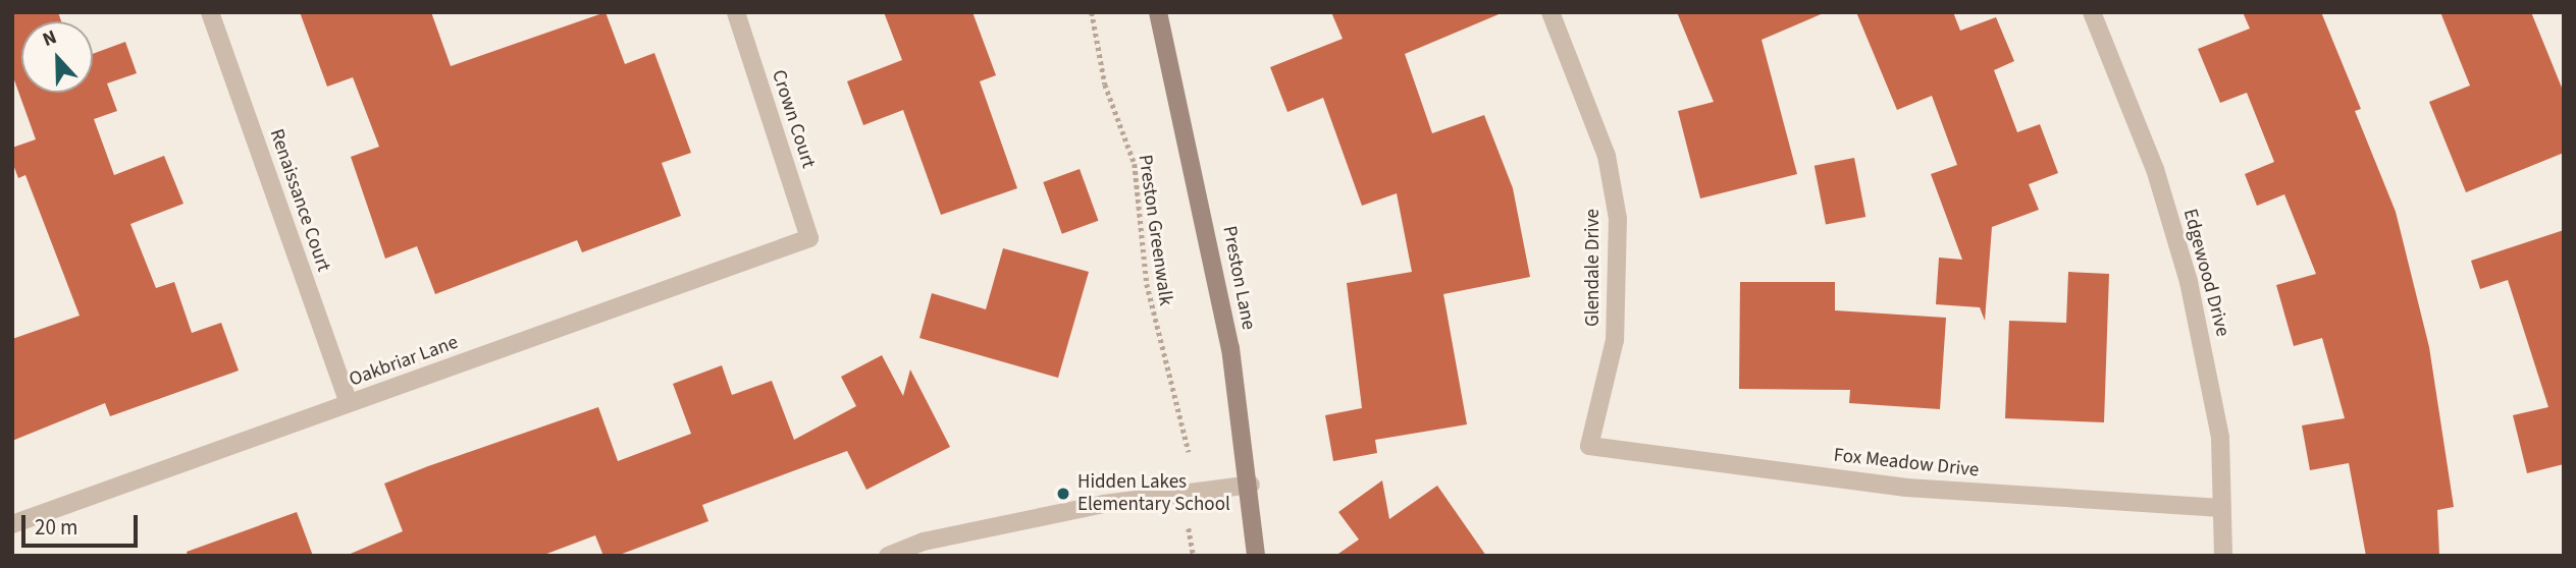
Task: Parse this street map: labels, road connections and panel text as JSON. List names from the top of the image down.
{
  "streets": {
    "street": [
      "Crown Court",
      "Renaissance Court",
      "Glendale Drive",
      "Edgewood Drive",
      "Preston Lane",
      "Oakbriar Lane",
      "Fox Meadow Drive"
    ],
    "path": ["Preston Greenwalk"]
  },
  "crossings": [
    ["Crown Court", "Oakbriar Lane"],
    ["Renaissance Court", "Oakbriar Lane"],
    ["Glendale Drive", "Fox Meadow Drive"],
    ["Edgewood Drive", "Fox Meadow Drive"]
  ],
  "places": ["Hidden Lakes Elementary School"],
  "scale_bar": "20 m",
  "north": "top"
}
